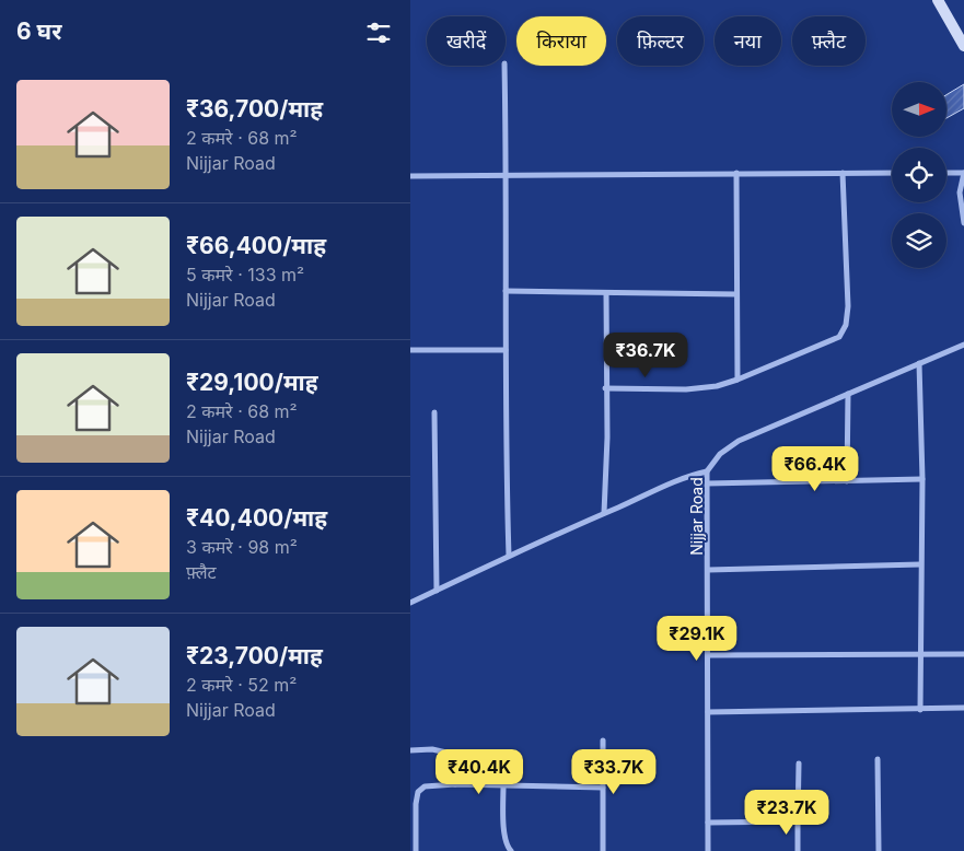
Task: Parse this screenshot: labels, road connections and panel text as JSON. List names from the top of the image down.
{
  "streets": {
    "street": ["Nijjar Road"]
  },
  "north": "right",
  "page": {
    "heading": "6 घर",
    "chip": [
      "खरीदें",
      "किराया",
      "फ़िल्टर",
      "नया",
      "फ़्लैट"
    ],
    "list": [
      {
        "name": "₹36,700/माह",
        "note": "2 कमरे · 68 m² · Nijjar Road"
      },
      {
        "name": "₹66,400/माह",
        "note": "5 कमरे · 133 m² · Nijjar Road"
      },
      {
        "name": "₹29,100/माह",
        "note": "2 कमरे · 68 m² · Nijjar Road"
      },
      {
        "name": "₹40,400/माह",
        "note": "3 कमरे · 98 m² · फ़्लैट"
      },
      {
        "name": "₹23,700/माह",
        "note": "2 कमरे · 52 m² · Nijjar Road"
      }
    ],
    "price": [
      "₹36.7K",
      "₹66.4K",
      "₹29.1K",
      "₹40.4K",
      "₹33.7K",
      "₹23.7K"
    ]
  }
}
